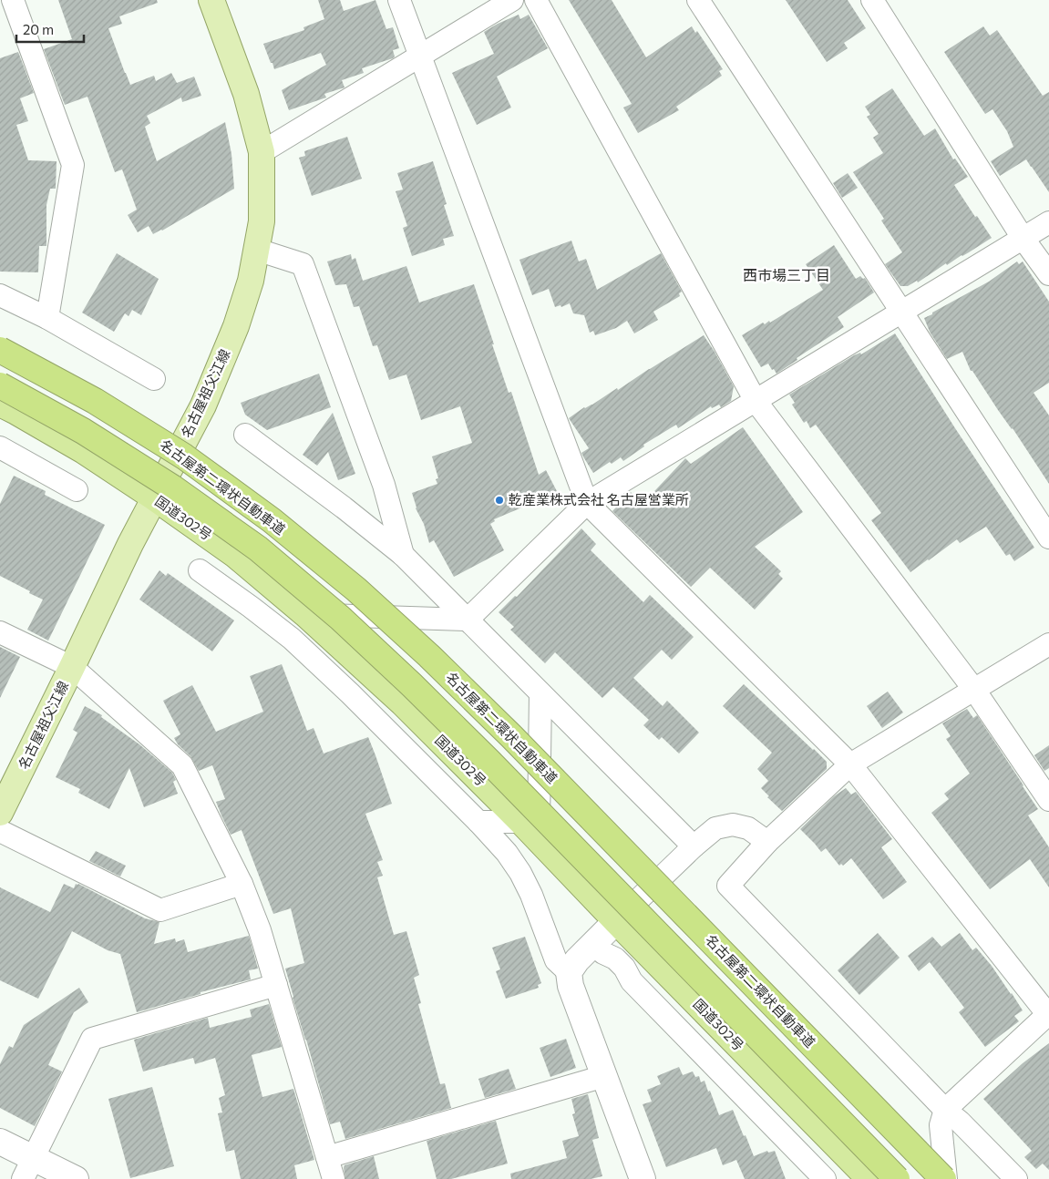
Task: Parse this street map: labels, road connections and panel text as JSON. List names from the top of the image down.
{
  "streets": {
    "highway": ["名古屋第二環状自動車道", "国道302号"],
    "main road": ["名古屋祖父江線"]
  },
  "crossings": [
    ["名古屋祖父江線", "国道302号"]
  ],
  "districts": ["西市場三丁目"],
  "places": ["乾産業株式会社 名古屋営業所"],
  "scale_bar": "20 m"
}
